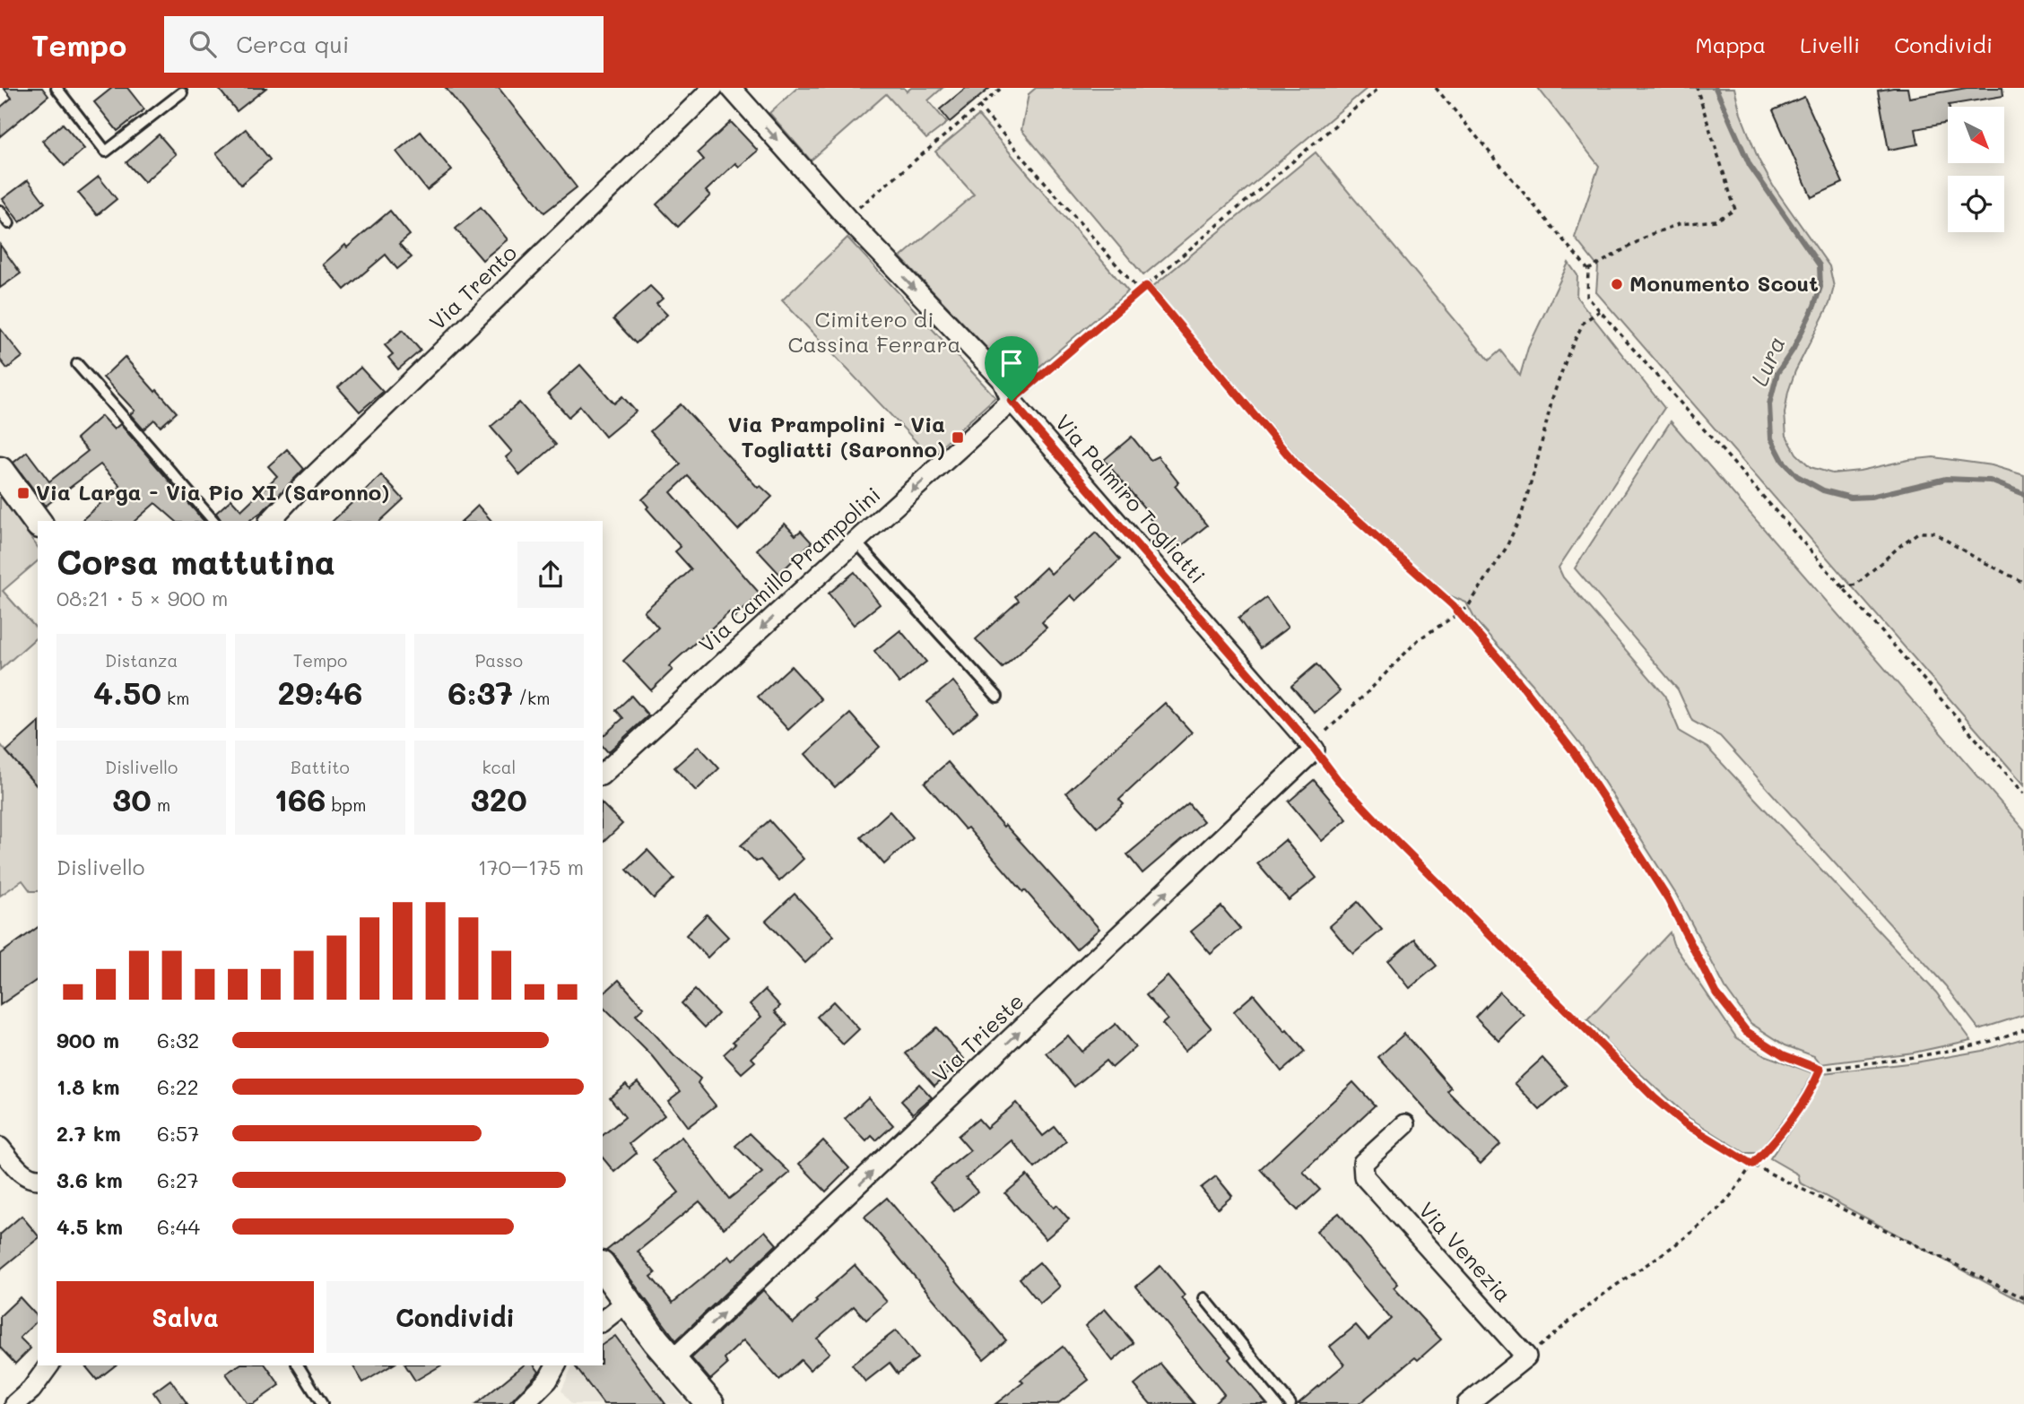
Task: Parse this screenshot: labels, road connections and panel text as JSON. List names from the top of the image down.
{
  "streets": {
    "street": [
      "Via Trento",
      "Via Palmiro Togliatti",
      "Via Camillo Prampolini",
      "Via Trieste",
      "Via Venezia"
    ]
  },
  "crossings": [
    ["Via Palmiro Togliatti", "Via Camillo Prampolini"],
    ["Via Palmiro Togliatti", "Via Trieste"]
  ],
  "one_way": ["Via Palmiro Togliatti", "Via Camillo Prampolini", "Via Trieste"],
  "water": ["Lura"],
  "parks": ["Cimitero di Cassina Ferrara"],
  "places": {
    "other": ["Monumento Scout"],
    "transit": ["Via Prampolini - Via Togliatti (Saronno)", "Via Larga - Via Pio XI (Saronno)"]
  },
  "north": "bottom right",
  "page": {
    "header": "Tempo",
    "search": "Cerca qui",
    "nav": ["Mappa", "Livelli", "Condividi"],
    "heading": ["Corsa mattutina", "08:21 · 5 × 900 m"],
    "stats": [
      ["Distanza", "4.50 km"],
      ["Tempo", "29:46"],
      ["Passo", "6:37 /km"],
      ["Dislivello", "30 m"],
      ["Battito", "166 bpm"],
      ["kcal", "320"]
    ],
    "chart": ["Dislivello", "170–175 m"],
    "list": [
      {
        "name": "900 m",
        "note": "6:32"
      },
      {
        "name": "1.8 km",
        "note": "6:22"
      },
      {
        "name": "2.7 km",
        "note": "6:57"
      },
      {
        "name": "3.6 km",
        "note": "6:27"
      },
      {
        "name": "4.5 km",
        "note": "6:44"
      }
    ],
    "buttons": ["Salva", "Condividi"]
  }
}
